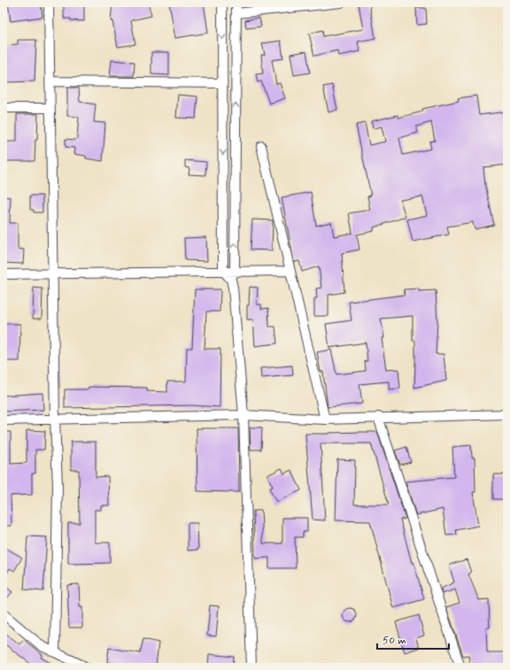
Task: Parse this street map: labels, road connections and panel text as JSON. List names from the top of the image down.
{
  "scale_bar": "50 m"
}
